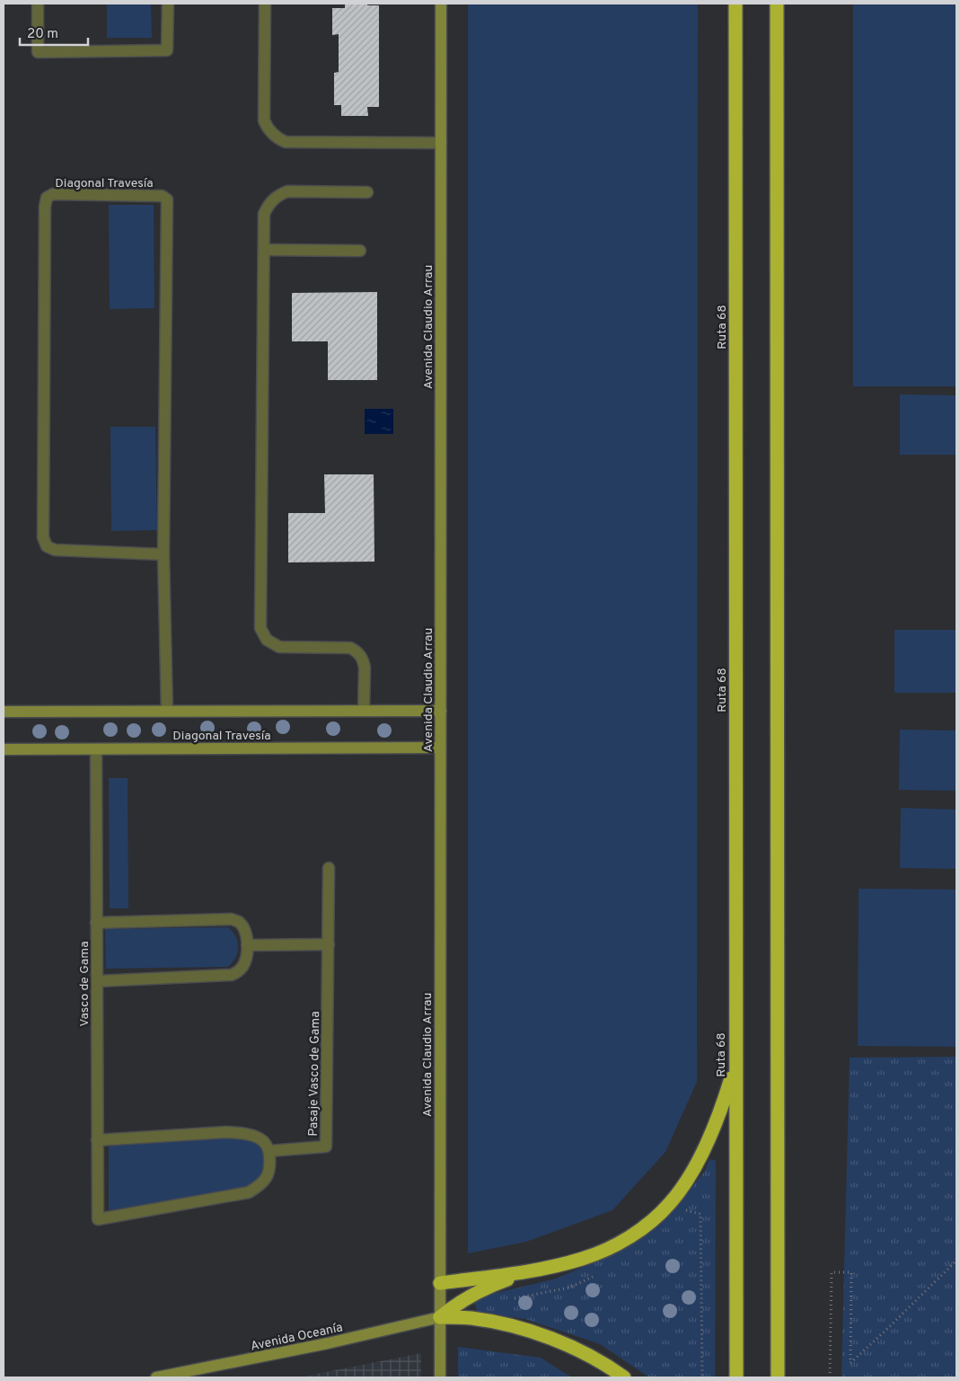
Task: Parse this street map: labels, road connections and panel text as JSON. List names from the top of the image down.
{
  "streets": {
    "highway": ["Ruta 68"],
    "street": [
      "Diagonal Travesía",
      "Avenida Claudio Arrau",
      "Vasco de Gama",
      "Pasaje Vasco de Gama",
      "Avenida Oceanía"
    ]
  },
  "crossings": [
    ["Diagonal Travesía", "Avenida Claudio Arrau"],
    ["Diagonal Travesía", "Vasco de Gama"],
    ["Avenida Claudio Arrau", "Avenida Oceanía"],
    ["Vasco de Gama", "Pasaje Vasco de Gama"]
  ],
  "scale_bar": "20 m"
}
